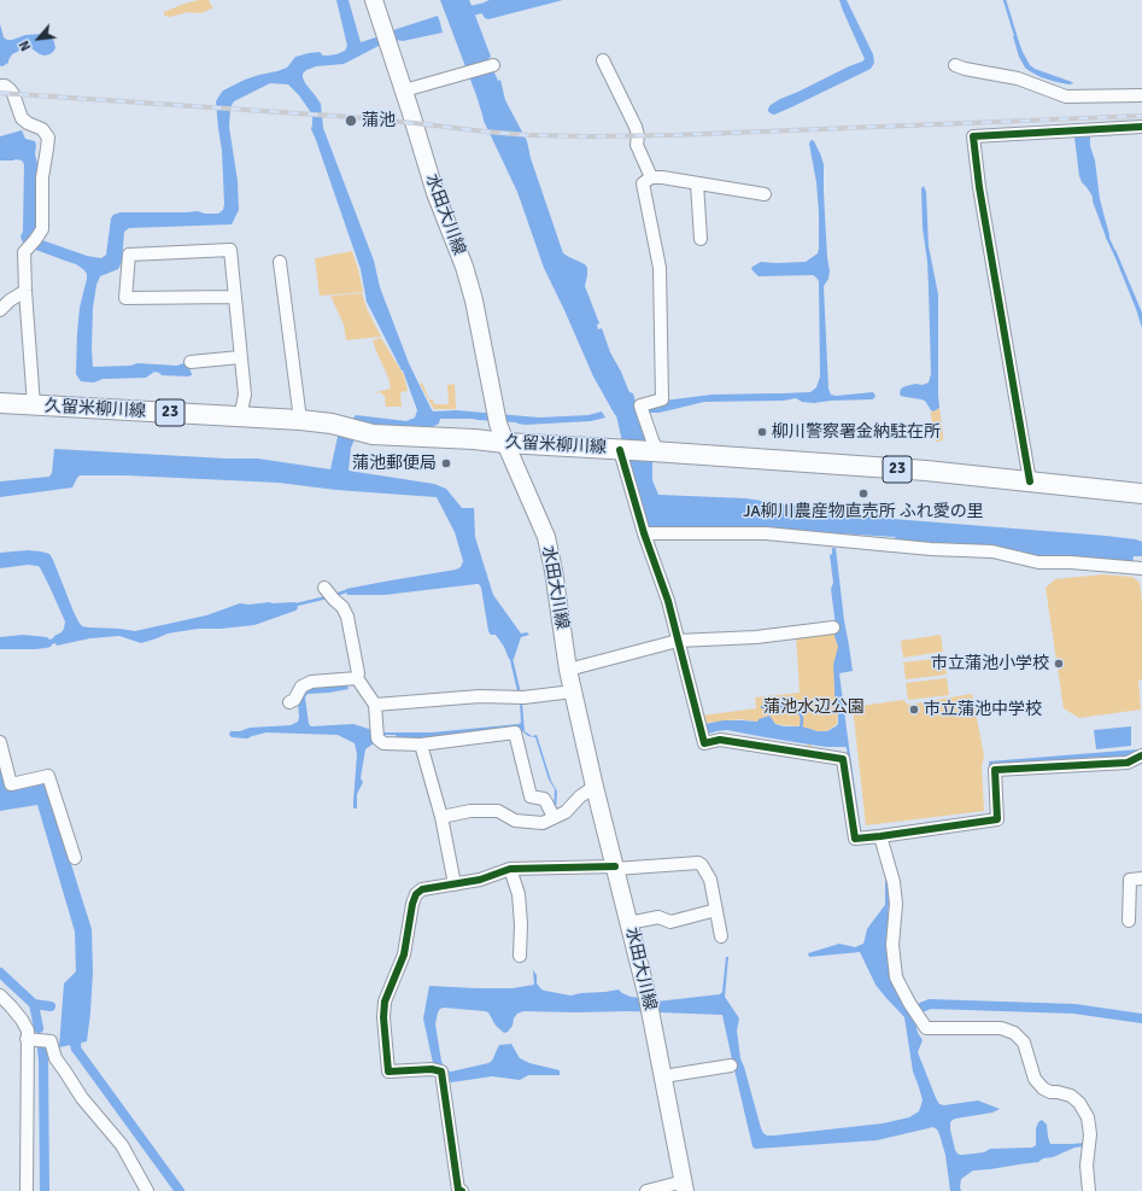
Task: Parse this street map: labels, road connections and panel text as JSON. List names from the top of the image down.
{
  "streets": {
    "main road": ["水田大川線", "久留米柳川線", "23"]
  },
  "crossings": [
    ["水田大川線", "久留米柳川線"]
  ],
  "parks": ["蒲池水辺公園"],
  "places": [
    "蒲池",
    "柳川警察署金納駐在所",
    "蒲池郵便局",
    "JA柳川農産物直売所 ふれ愛の里",
    "市立蒲池小学校",
    "市立蒲池中学校"
  ],
  "north": "bottom left"
}
